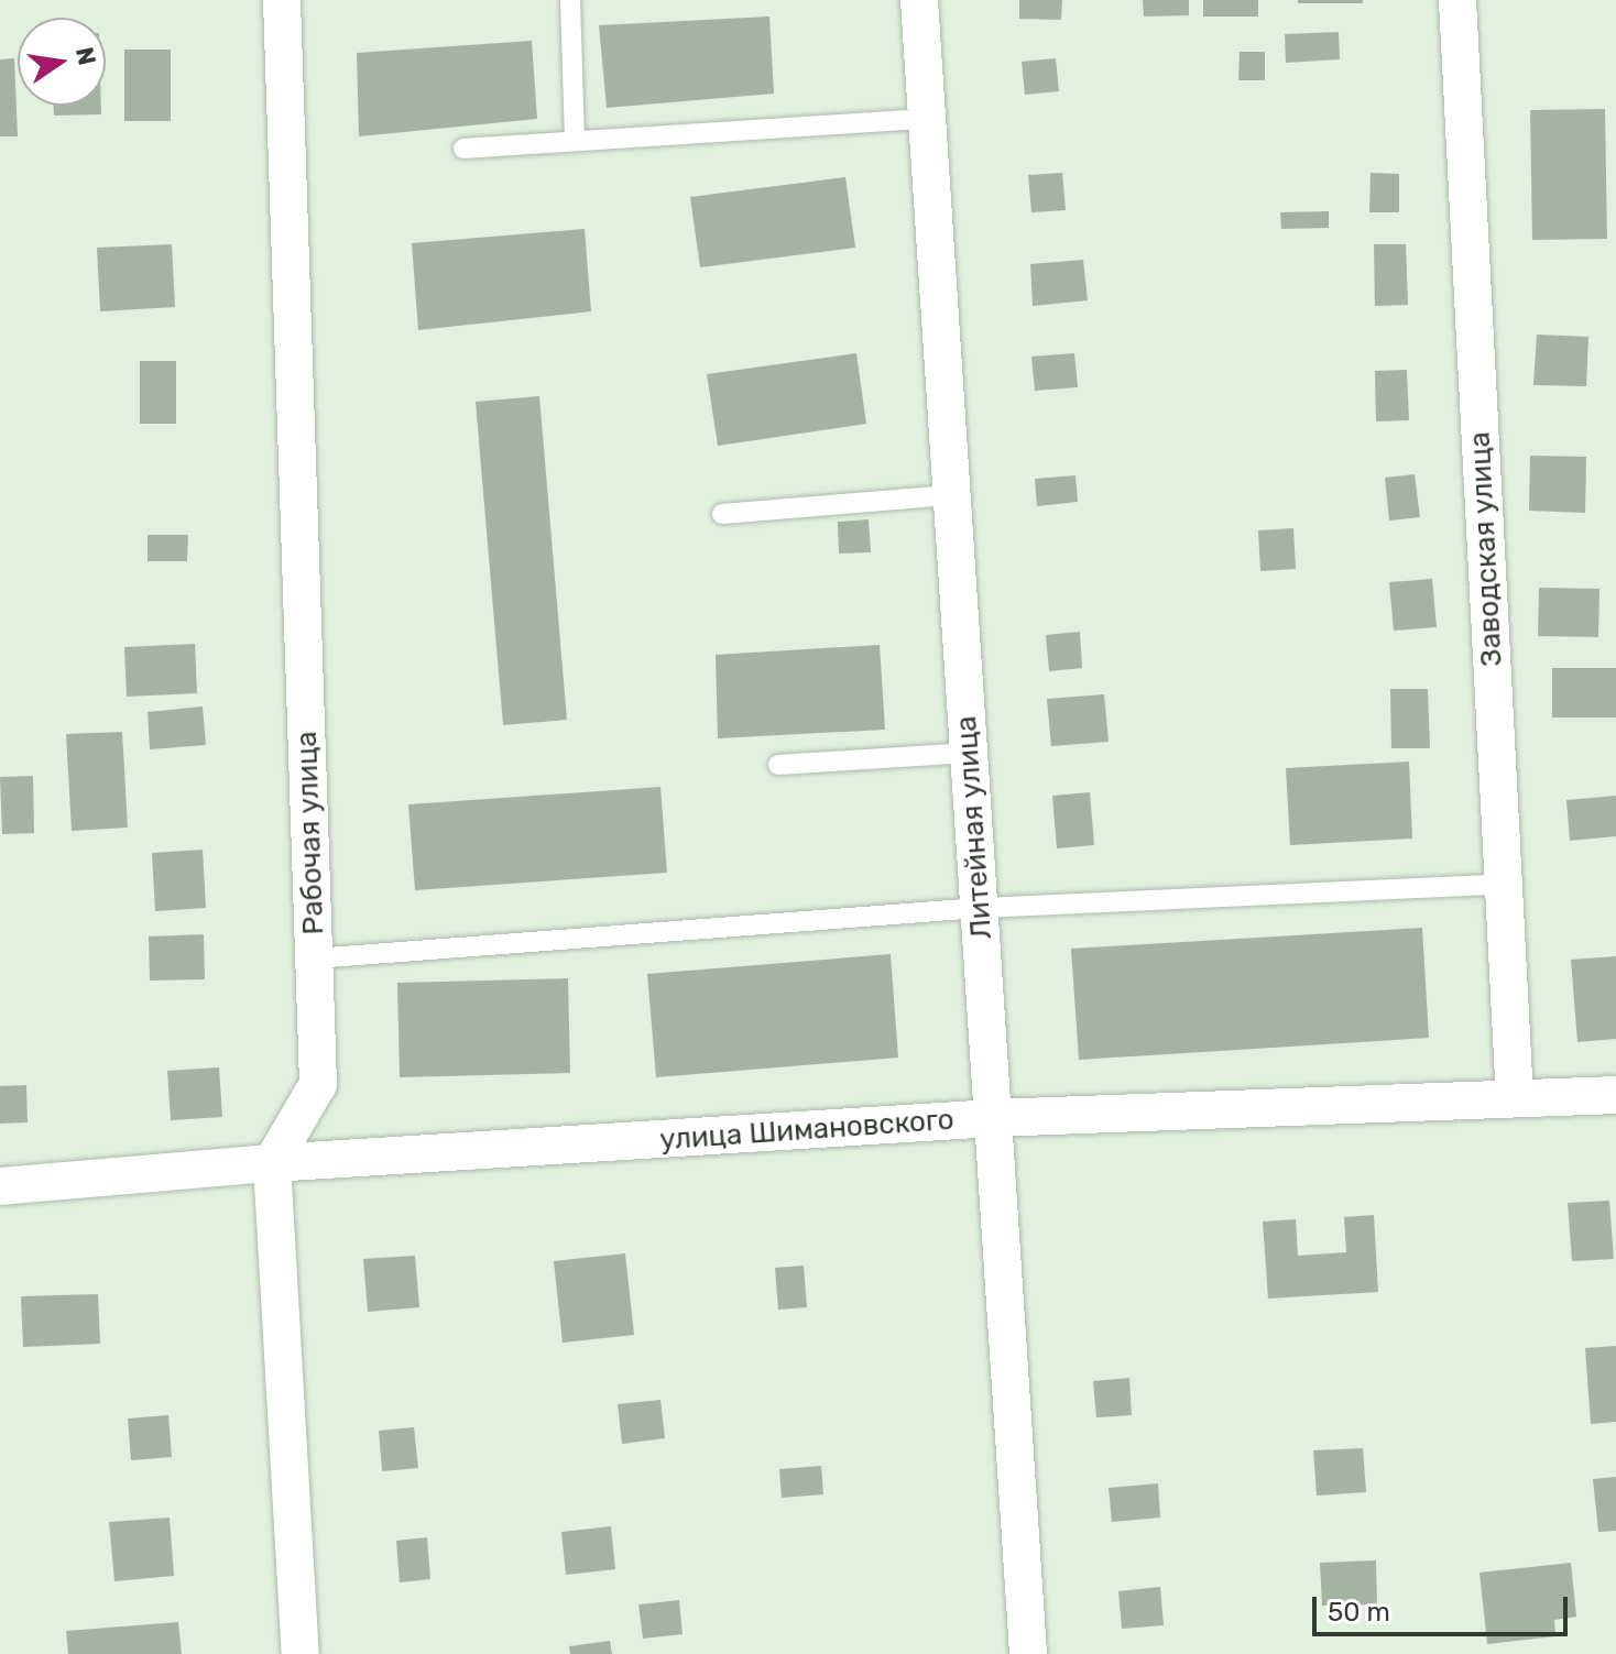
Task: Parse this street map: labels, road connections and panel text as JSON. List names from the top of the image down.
{
  "streets": {
    "street": [
      "Заводская улица",
      "Литейная улица",
      "Рабочая улица",
      "улица Шимановского"
    ]
  },
  "crossings": [
    ["Заводская улица", "улица Шимановского"],
    ["Литейная улица", "улица Шимановского"],
    ["Рабочая улица", "улица Шимановского"]
  ],
  "scale_bar": "50 m",
  "north": "right"
}
